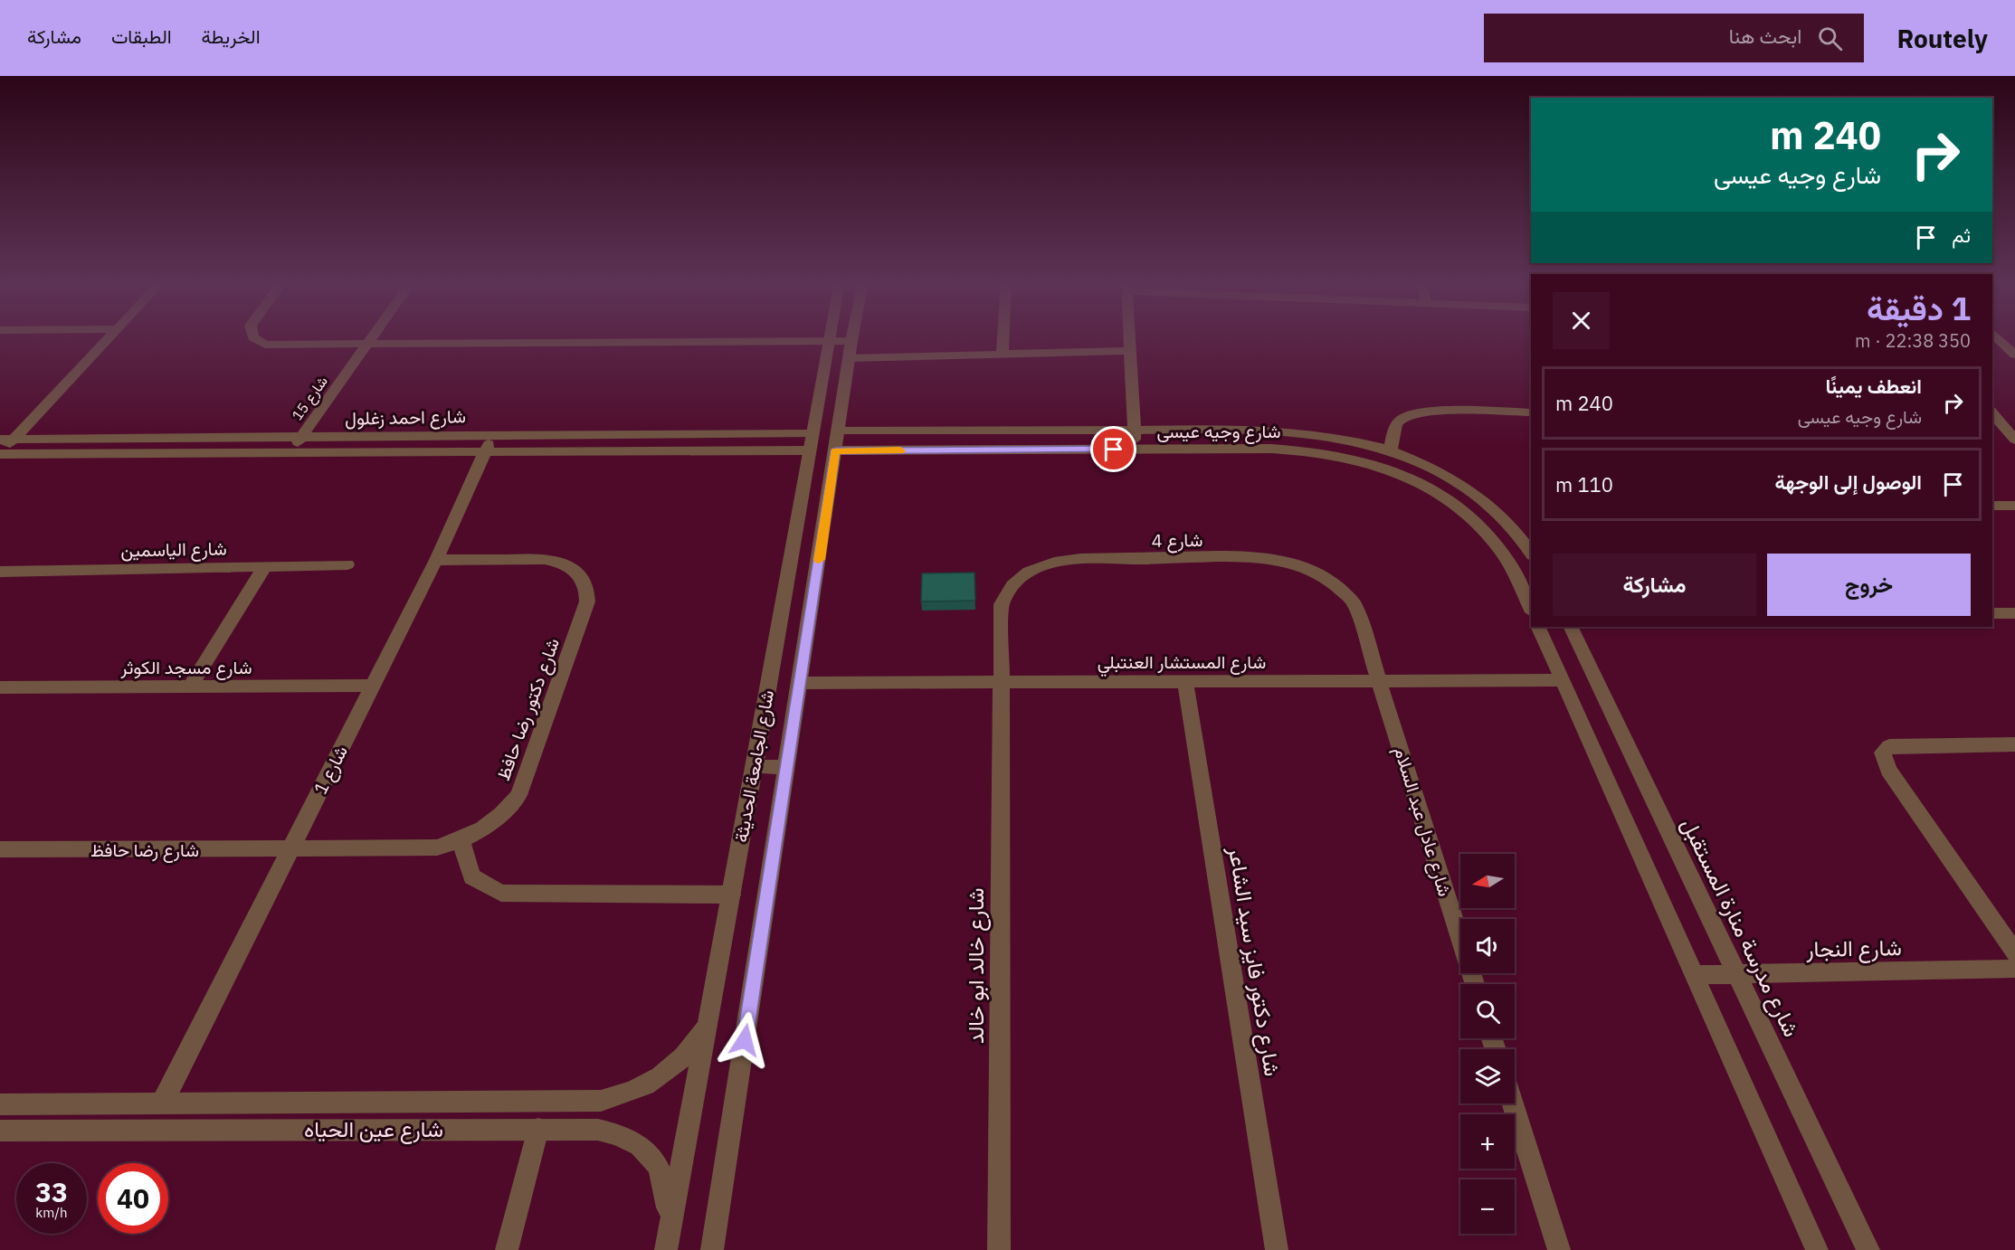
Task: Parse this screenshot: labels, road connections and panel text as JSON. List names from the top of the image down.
{
  "streets": {
    "street": [
      "شارع 15",
      "شارع احمد زغلول",
      "شارع وجيه عيسى",
      "شارع 4",
      "شارع الياسمين",
      "شارع المستشار العنتبلي",
      "شارع مسجد الكوثر",
      "شارع دكتور رضا حافظ",
      "شارع الجامعة الحديثة",
      "شارع 1",
      "شارع عادل عبد السلام",
      "شارع رضا حافظ",
      "شارع مدرسة منارة المستقبل",
      "شارع النجار",
      "شارع دكتور فايز سيد الشاعر",
      "شارع خالد ابو خالد",
      "شارع عين الحياه"
    ]
  },
  "crossings": [
    ["شارع 15", "شارع احمد زغلول"],
    ["شارع احمد زغلول", "شارع الجامعة الحديثة"],
    ["شارع احمد زغلول", "شارع 1"],
    ["شارع وجيه عيسى", "شارع الجامعة الحديثة"],
    ["شارع 4", "شارع المستشار العنتبلي"],
    ["شارع 4", "شارع عادل عبد السلام"],
    ["شارع 4", "شارع خالد ابو خالد"],
    ["شارع المستشار العنتبلي", "شارع الجامعة الحديثة"],
    ["شارع المستشار العنتبلي", "شارع عادل عبد السلام"],
    ["شارع المستشار العنتبلي", "شارع دكتور فايز سيد الشاعر"],
    ["شارع المستشار العنتبلي", "شارع خالد ابو خالد"],
    ["شارع مسجد الكوثر", "شارع 1"],
    ["شارع دكتور رضا حافظ", "شارع 1"],
    ["شارع دكتور رضا حافظ", "شارع رضا حافظ"],
    ["شارع الجامعة الحديثة", "شارع عين الحياه"],
    ["شارع 1", "شارع رضا حافظ"],
    ["شارع 1", "شارع عين الحياه"],
    ["شارع مدرسة منارة المستقبل", "شارع النجار"]
  ],
  "north": "left",
  "page": {
    "header": "Routely",
    "search": "ابحث هنا",
    "nav": ["الخريطة", "الطبقات", "مشاركة"],
    "turn": ["240 m", "شارع وجيه عيسى"],
    "then": "ثم",
    "heading": ["1 دقيقة", "350 m · 22:38"],
    "list": [
      {
        "name": "انعطف يمينًا",
        "note": "شارع وجيه عيسى",
        "value": "240 m"
      },
      {
        "name": "الوصول إلى الوجهة",
        "value": "110 m"
      }
    ],
    "buttons": ["خروج", "مشاركة"],
    "map_buttons": ["+", "−"],
    "speed": "33 km/h",
    "limit": "40"
  }
}
